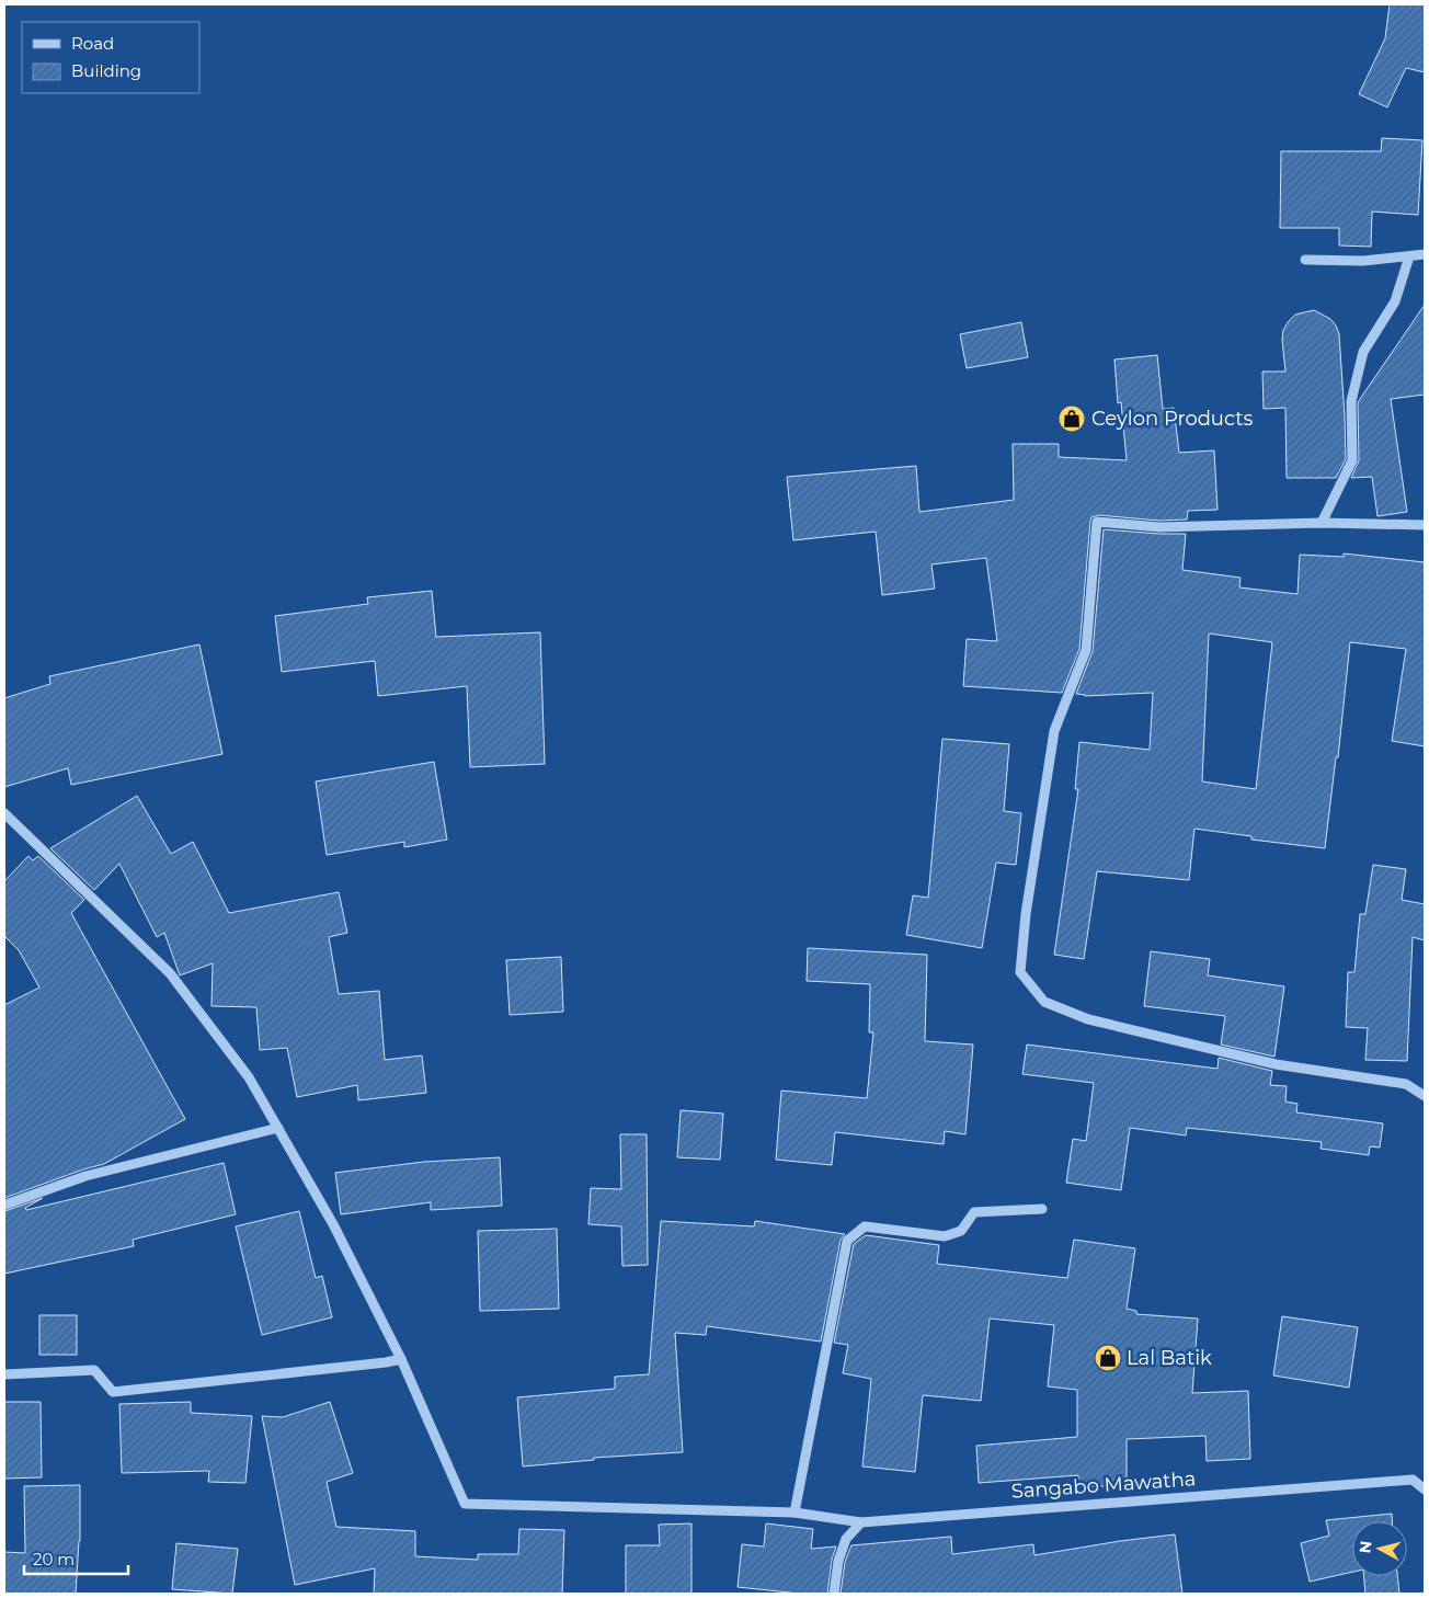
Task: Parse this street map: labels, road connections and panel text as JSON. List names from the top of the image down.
{
  "streets": {
    "street": ["Sangabo Mawatha"]
  },
  "places": {
    "shop": ["Ceylon Products", "Lal Batik"]
  },
  "legend": ["Road", "Building"],
  "scale_bar": "20 m",
  "north": "left"
}
